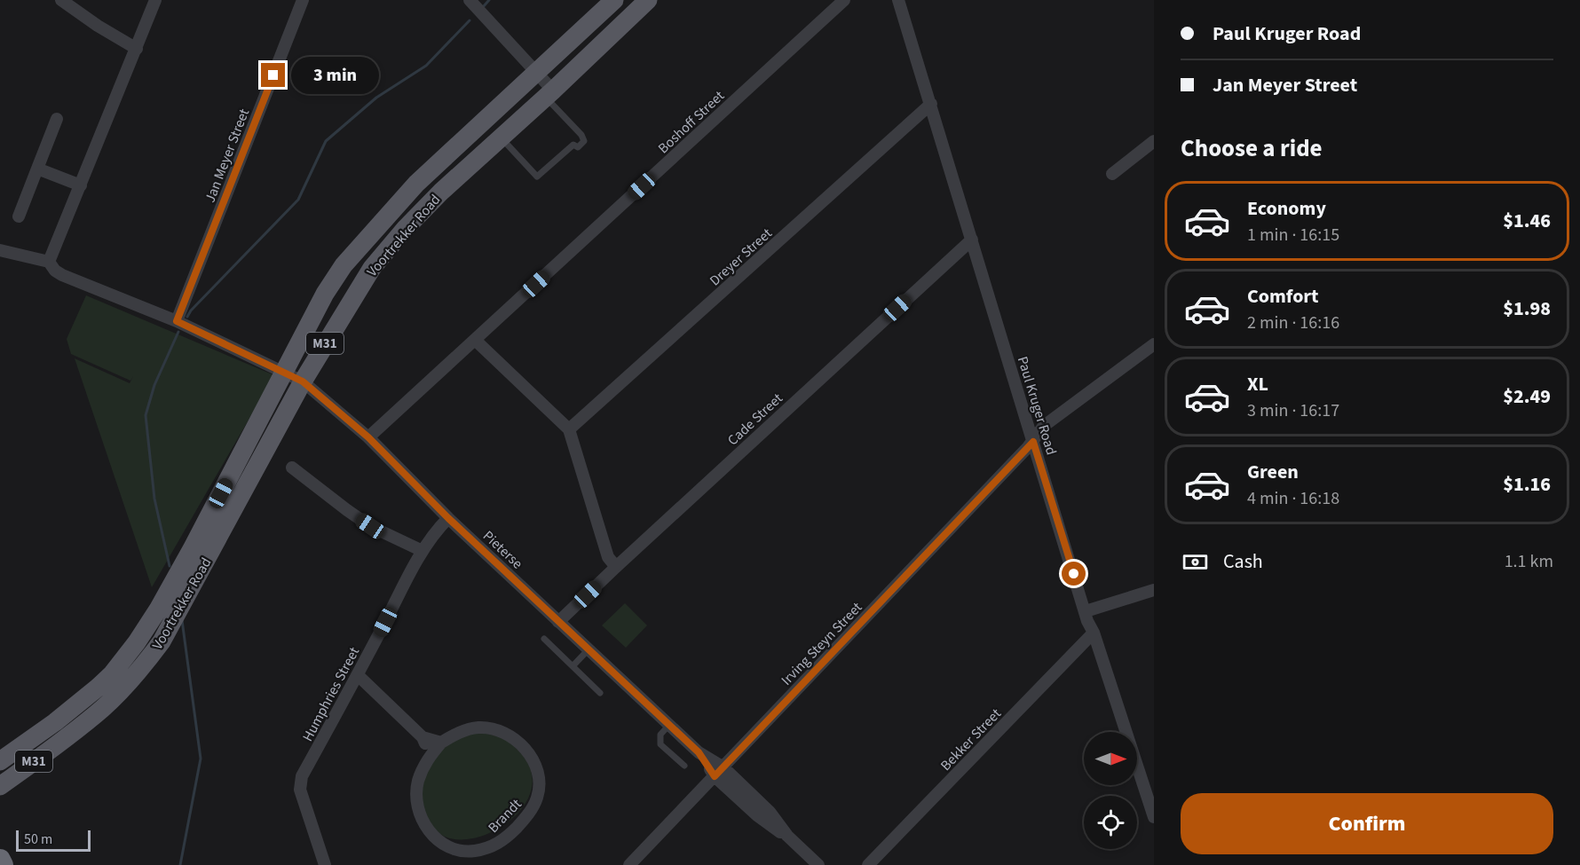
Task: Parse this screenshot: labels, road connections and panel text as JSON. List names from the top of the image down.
{
  "streets": {
    "main road": ["Voortrekker Road", "M31"],
    "street": [
      "Boshoff Street",
      "Jan Meyer Street",
      "Dreyer Street",
      "Paul Kruger Road",
      "Cade Street",
      "Pieterse",
      "Irving Steyn Street",
      "Humphries Street",
      "Bekker Street",
      "Brandt"
    ]
  },
  "crossings": [
    ["Boshoff Street", "Pieterse"],
    ["Jan Meyer Street", "Pieterse"],
    ["Voortrekker Road", "Pieterse"],
    ["Dreyer Street", "Paul Kruger Road"],
    ["Paul Kruger Road", "Cade Street"],
    ["Paul Kruger Road", "Irving Steyn Street"],
    ["Paul Kruger Road", "Bekker Street"],
    ["Cade Street", "Pieterse"],
    ["Pieterse", "Irving Steyn Street"],
    ["Pieterse", "Humphries Street"]
  ],
  "scale_bar": "50 m",
  "north": "right",
  "page": {
    "banner": ["Paul Kruger Road", "Jan Meyer Street"],
    "bubble": "3 min",
    "heading": "Choose a ride",
    "list": [
      {
        "name": "Economy",
        "note": "1 min · 16:15",
        "value": "$1.46"
      },
      {
        "name": "Comfort",
        "note": "2 min · 16:16",
        "value": "$1.98"
      },
      {
        "name": "XL",
        "note": "3 min · 16:17",
        "value": "$2.49"
      },
      {
        "name": "Green",
        "note": "4 min · 16:18",
        "value": "$1.16"
      }
    ],
    "pay": ["Cash", "1.1 km"],
    "buttons": "Confirm",
    "scale": "50 m"
  }
}
